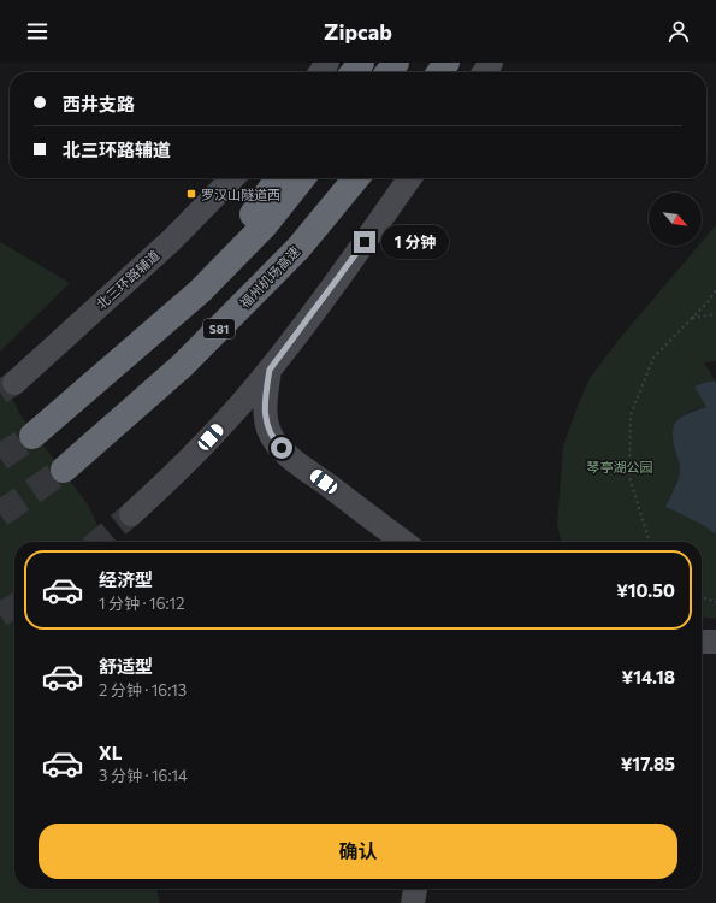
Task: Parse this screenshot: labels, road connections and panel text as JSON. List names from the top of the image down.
{
  "streets": {
    "highway": ["福州机场高速", "S81"],
    "main road": ["北三环路辅道"]
  },
  "parks": ["琴亭湖公园"],
  "places": {
    "transit": ["罗汉山隧道西"]
  },
  "north": "bottom right",
  "page": {
    "header": "Zipcab",
    "banner": ["西井支路", "北三环路辅道"],
    "bubble": "1 分钟",
    "list": [
      {
        "name": "经济型",
        "note": "1 分钟 · 16:12",
        "value": "¥10.50"
      },
      {
        "name": "舒适型",
        "note": "2 分钟 · 16:13",
        "value": "¥14.18"
      },
      {
        "name": "XL",
        "note": "3 分钟 · 16:14",
        "value": "¥17.85"
      }
    ],
    "buttons": "确认"
  }
}
